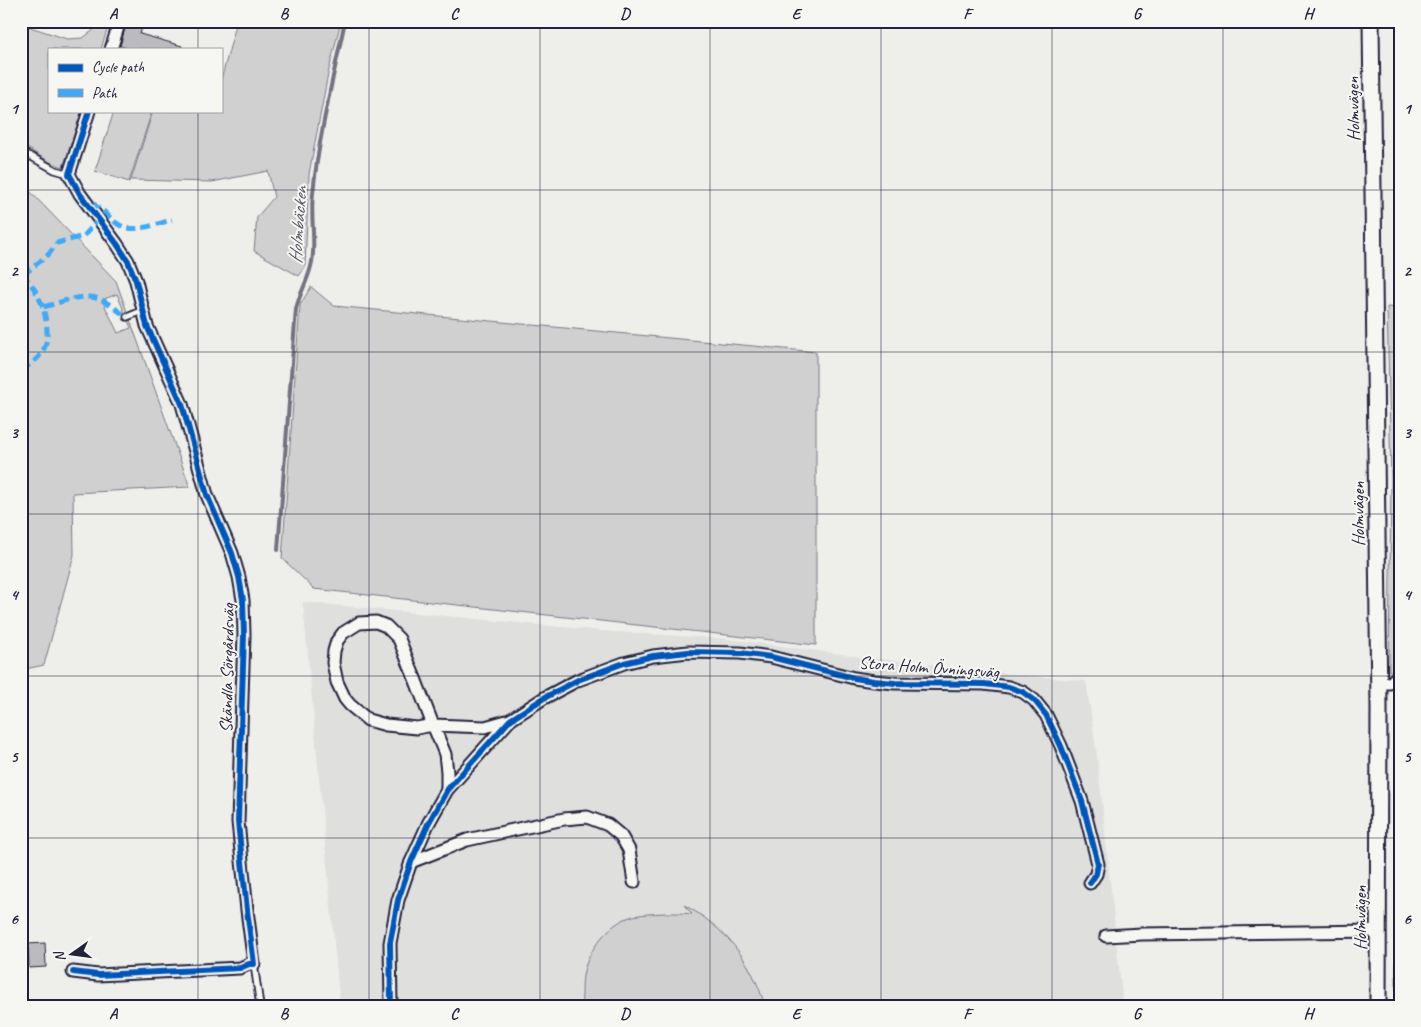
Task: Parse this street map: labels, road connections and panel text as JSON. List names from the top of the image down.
{
  "streets": {
    "street": ["Holmvägen", "Stora Holm Övningsväg", "Skändla Sörgårdsväg"]
  },
  "water": ["Holmbäcken"],
  "legend": ["Cycle path", "Path"],
  "north": "left",
  "grid": {
    "columns": [
      "A",
      "B",
      "C",
      "D",
      "E",
      "F",
      "G",
      "H"
    ],
    "rows": [
      "1",
      "2",
      "3",
      "4",
      "5",
      "6"
    ]
  }
}
